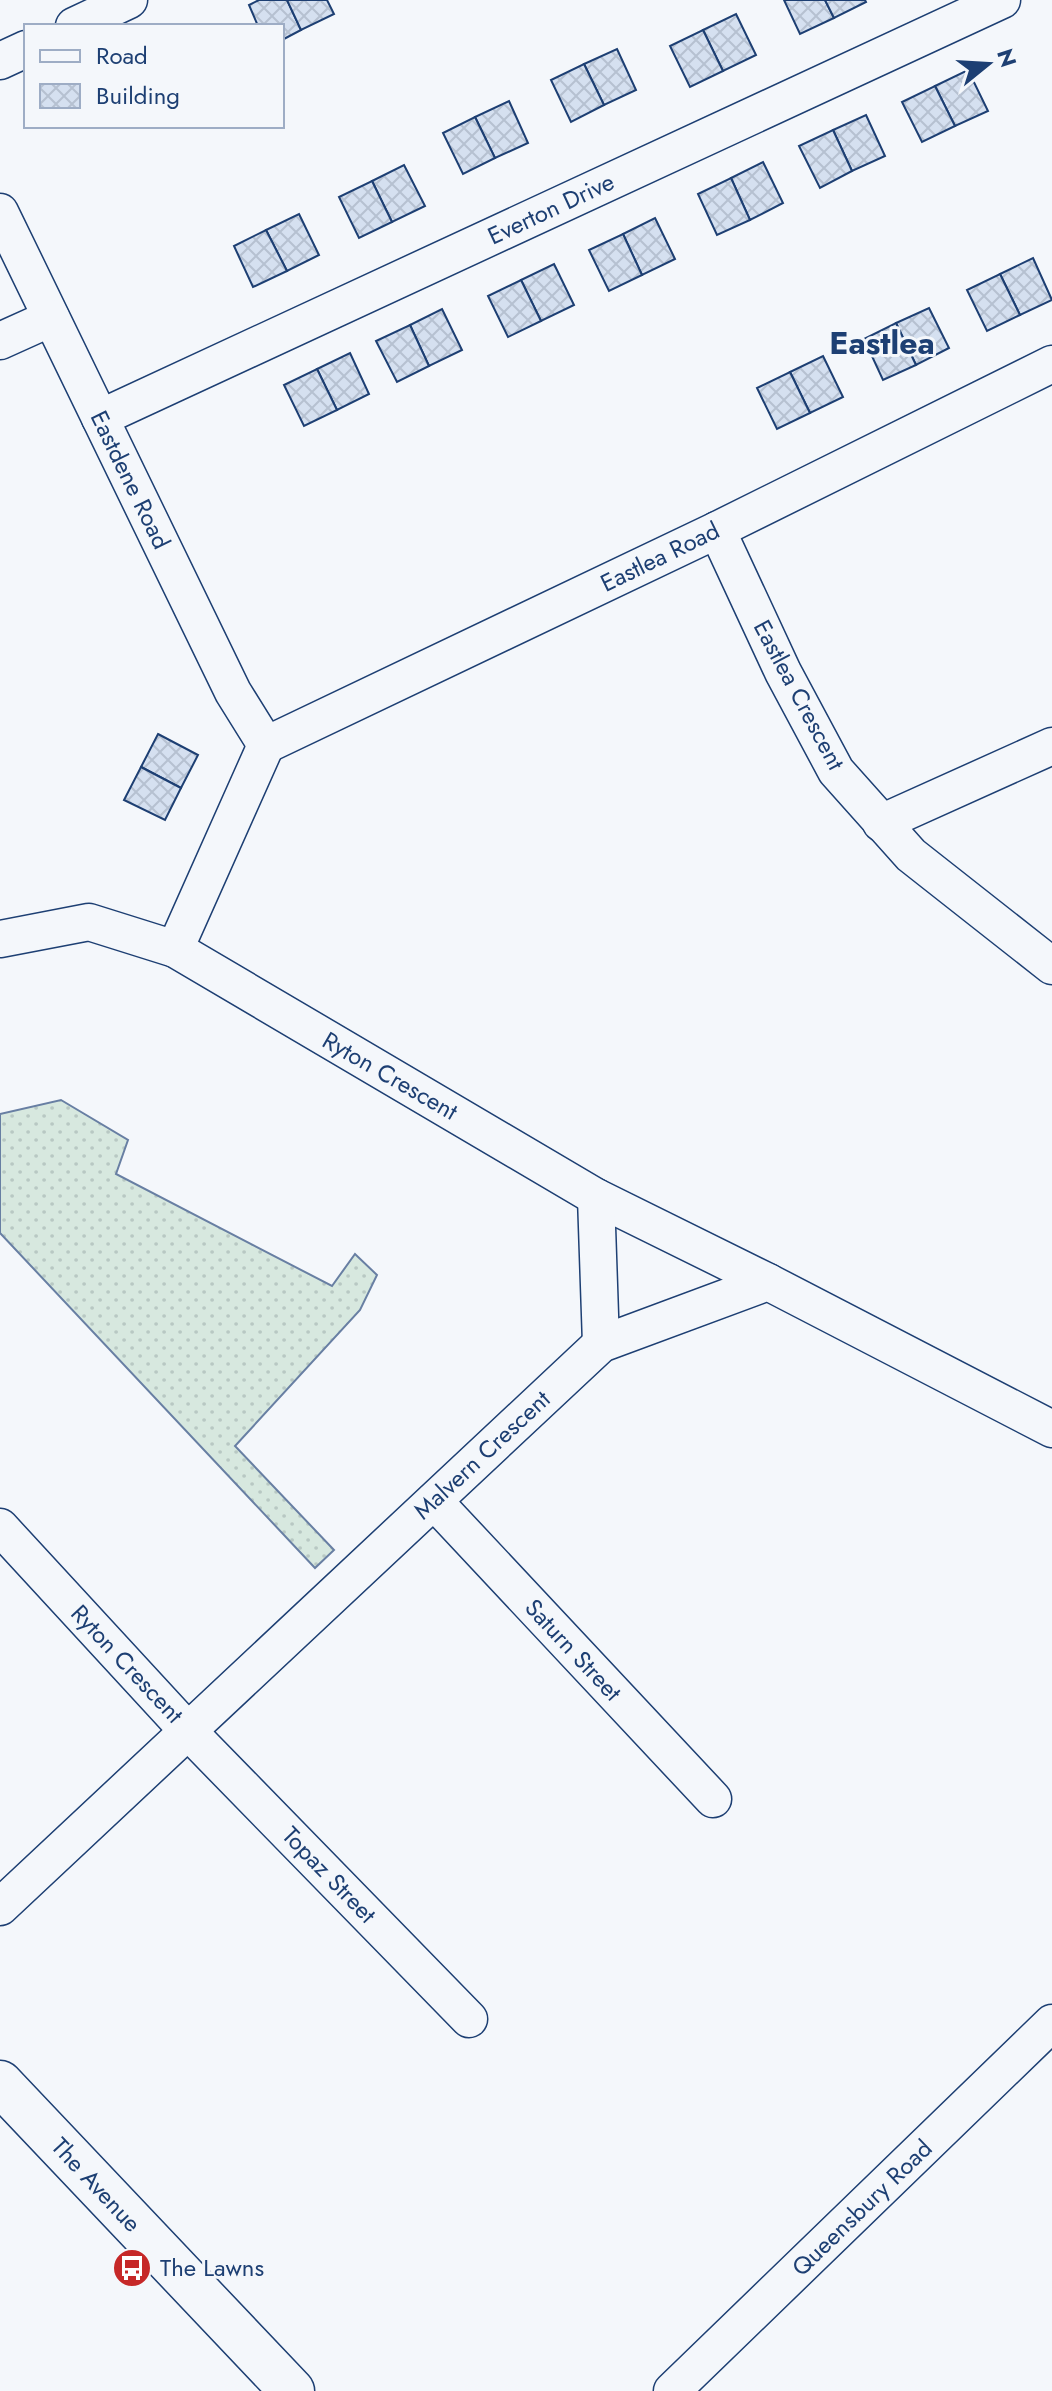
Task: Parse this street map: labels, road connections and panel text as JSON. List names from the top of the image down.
{
  "streets": {
    "street": [
      "Everton Drive",
      "Eastdene Road",
      "Eastlea Road",
      "Eastlea Crescent",
      "Ryton Crescent",
      "Malvern Crescent",
      "Saturn Street",
      "Topaz Street",
      "The Avenue",
      "Queensbury Road"
    ]
  },
  "crossings": [
    ["Everton Drive", "Eastdene Road"],
    ["Eastdene Road", "Eastlea Road"],
    ["Eastlea Road", "Eastlea Crescent"],
    ["Ryton Crescent", "Malvern Crescent"],
    ["Ryton Crescent", "Topaz Street"],
    ["Malvern Crescent", "Saturn Street"],
    ["Malvern Crescent", "Topaz Street"]
  ],
  "districts": ["Eastlea"],
  "places": {
    "bus stop": ["The Lawns"]
  },
  "legend": ["Road", "Building"],
  "north": "right"
}
